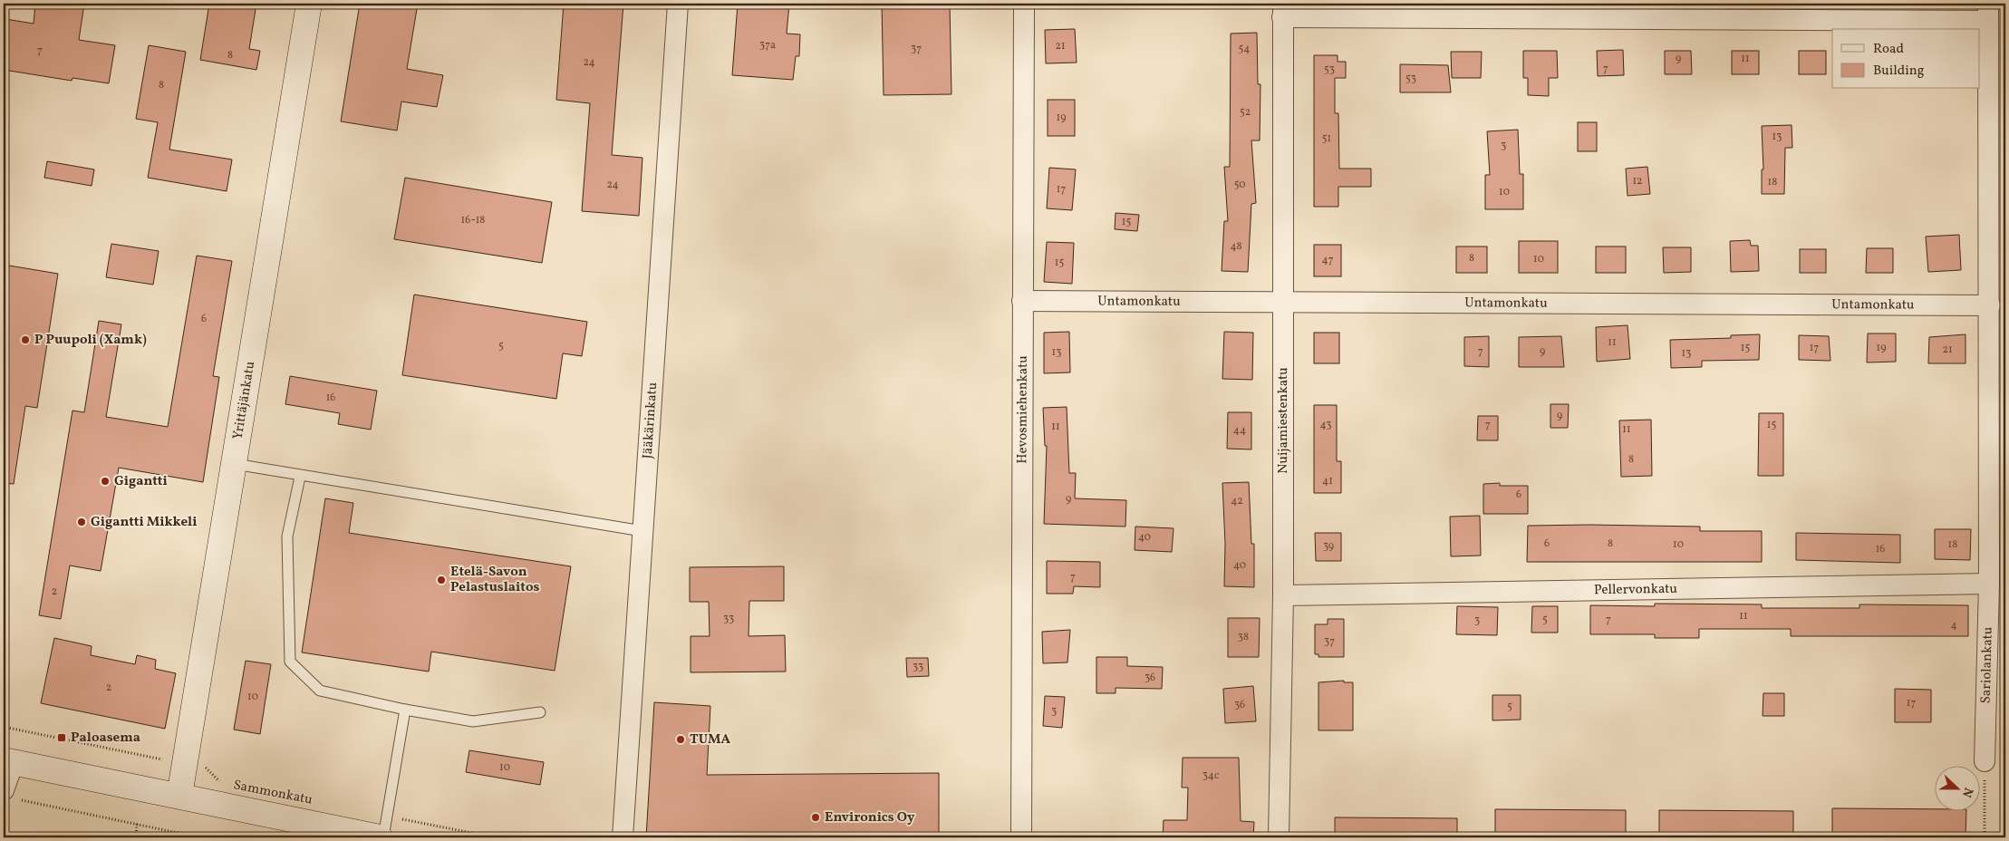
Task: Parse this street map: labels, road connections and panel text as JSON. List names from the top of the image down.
{
  "streets": {
    "street": [
      "Untamonkatu",
      "Yrittäjänkatu",
      "Hevosmiehenkatu",
      "Jääkärinkatu",
      "Nuijamiestenkatu",
      "Pellervonkatu",
      "Sariolankatu",
      "Sammonkatu"
    ]
  },
  "crossings": [
    ["Untamonkatu", "Hevosmiehenkatu"],
    ["Untamonkatu", "Nuijamiestenkatu"],
    ["Untamonkatu", "Sariolankatu"],
    ["Yrittäjänkatu", "Sammonkatu"],
    ["Nuijamiestenkatu", "Pellervonkatu"],
    ["Pellervonkatu", "Sariolankatu"]
  ],
  "places": {
    "other": [
      "P Puupoli (Xamk)",
      "Gigantti",
      "Gigantti Mikkeli",
      "Etelä-Savon Pelastuslaitos",
      "TUMA",
      "Environics Oy"
    ],
    "transit": ["Paloasema"]
  },
  "house_numbers": [
    "37a",
    "21",
    "37",
    "54",
    "7",
    "8",
    "9",
    "11",
    "24",
    "7",
    "53",
    "53",
    "8",
    "52",
    "19",
    "13",
    "51",
    "3",
    "12",
    "18",
    "24",
    "50",
    "17",
    "10",
    "16-18",
    "15",
    "48",
    "8",
    "10",
    "47",
    "15",
    "6",
    "11",
    "5",
    "15",
    "17",
    "19",
    "21",
    "7",
    "9",
    "13",
    "13",
    "16",
    "9",
    "43",
    "7",
    "15",
    "11",
    "11",
    "44",
    "8",
    "41",
    "6",
    "9",
    "42",
    "40",
    "6",
    "8",
    "10",
    "18",
    "39",
    "16",
    "40",
    "7",
    "2",
    "11",
    "33",
    "5",
    "7",
    "3",
    "4",
    "38",
    "37",
    "33",
    "36",
    "2",
    "10",
    "17",
    "36",
    "5",
    "3",
    "10",
    "34c"
  ],
  "legend": ["Road", "Building"],
  "north": "right"
}
